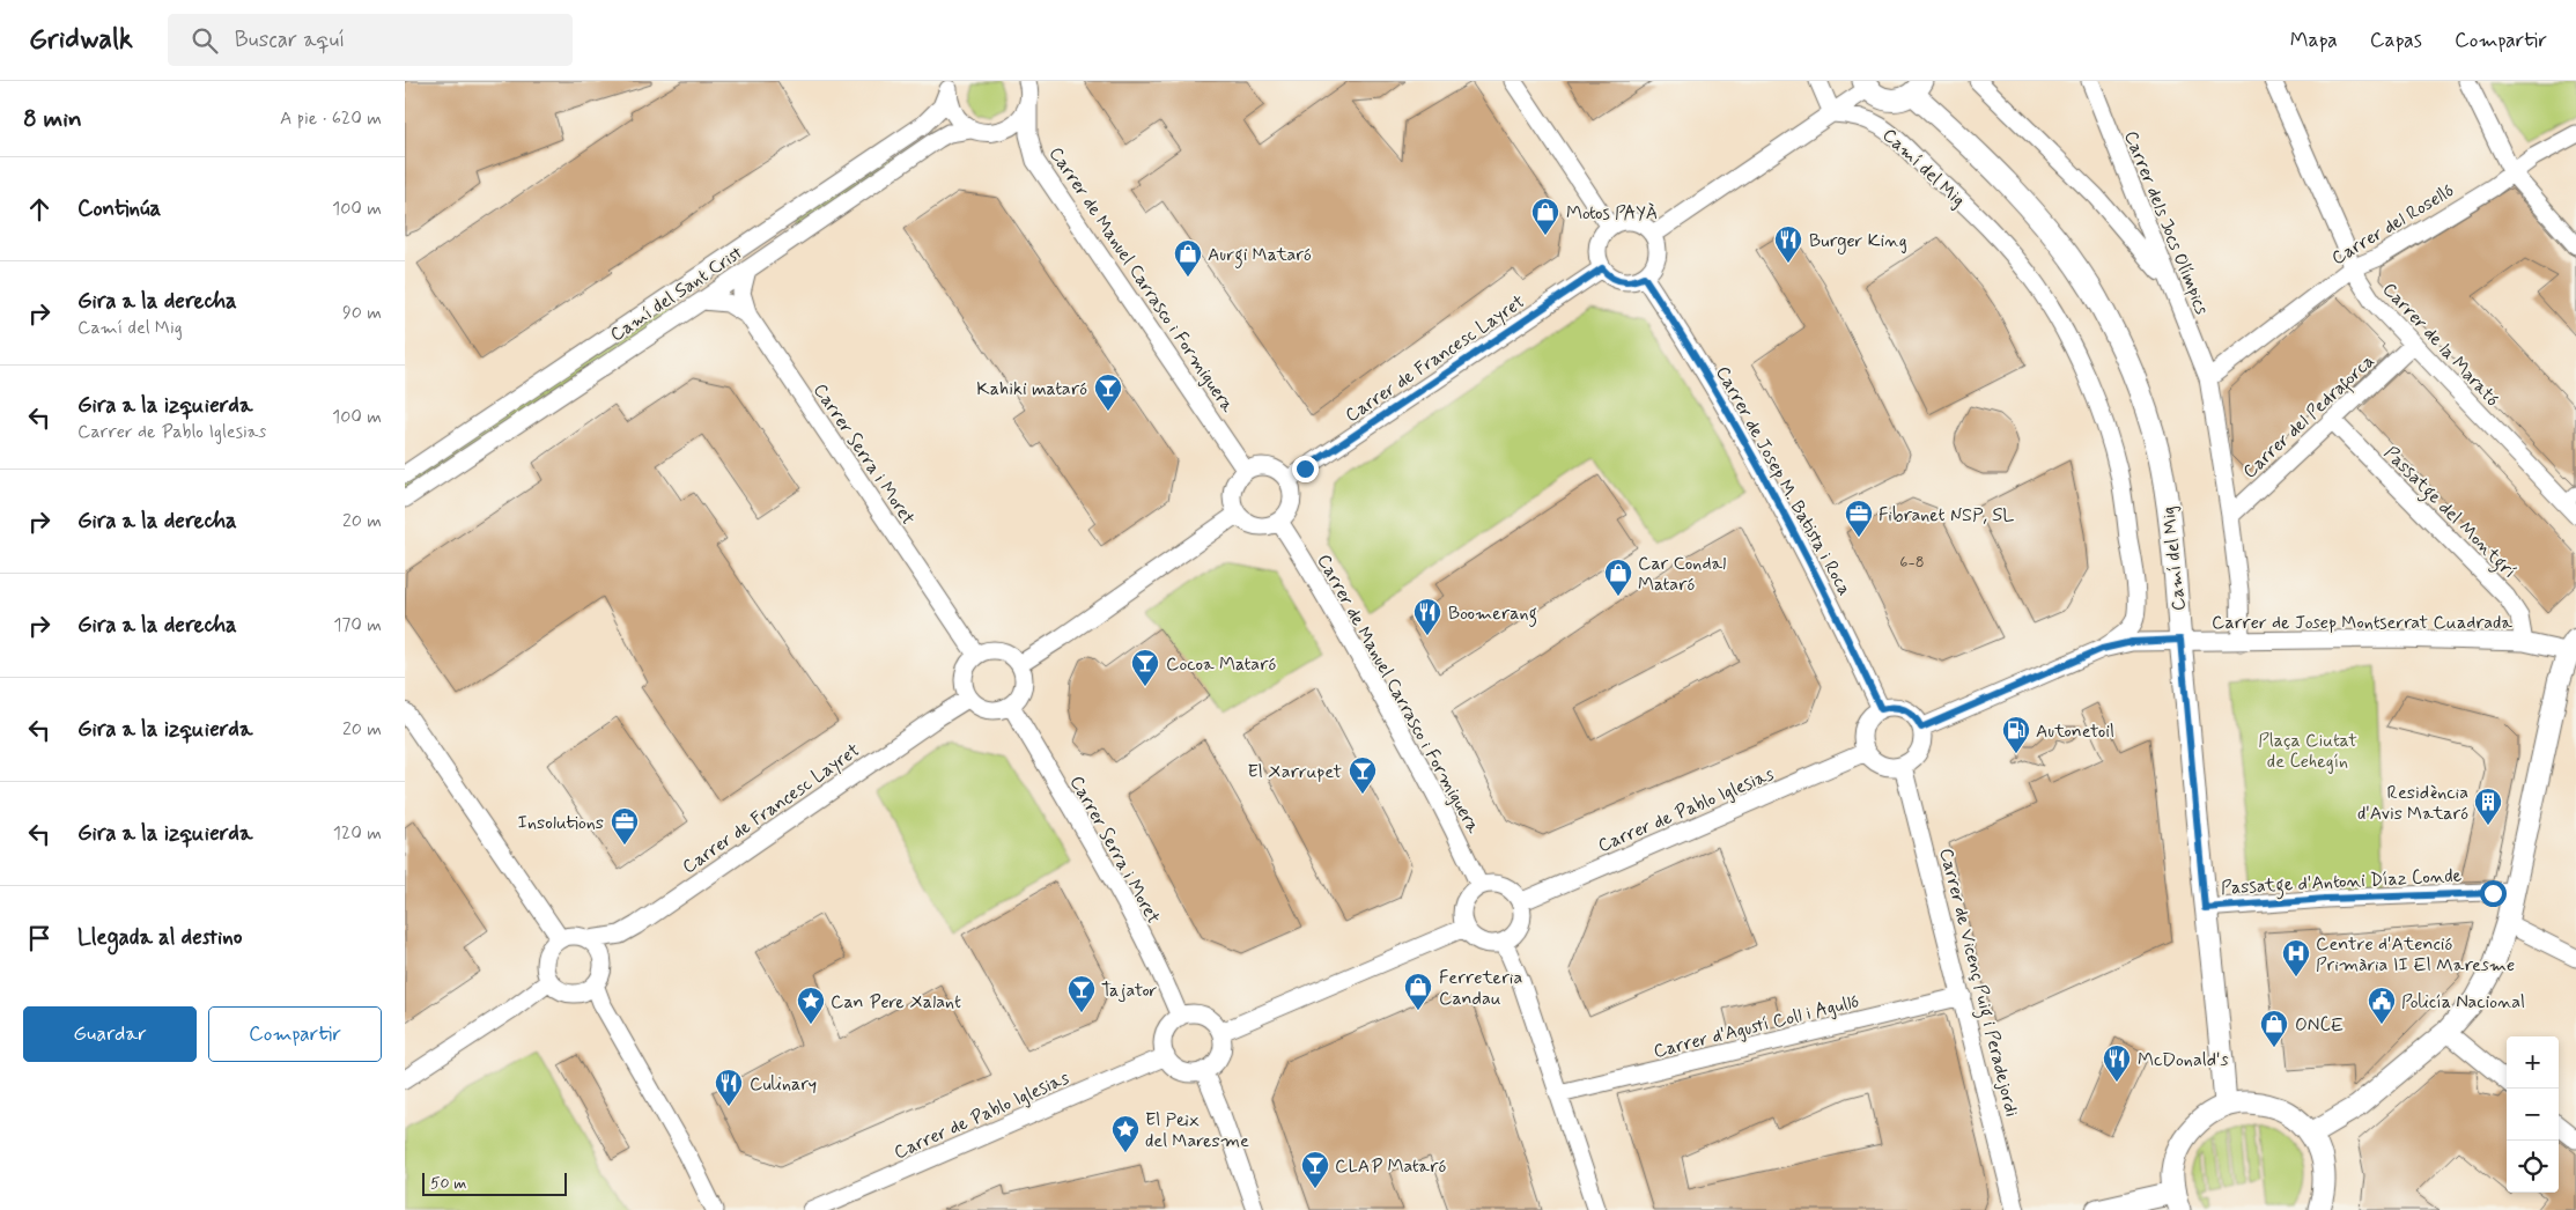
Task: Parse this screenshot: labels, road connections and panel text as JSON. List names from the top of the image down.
{
  "streets": {
    "street": [
      "Camí del Mig",
      "Carrer dels Jocs Olímpics",
      "Carrer del Roselló",
      "Carrer de Manuel Carrasco i Formiguera",
      "Camí del Sant Crist",
      "Carrer de la Marató",
      "Carrer de Francesc Layret",
      "Carrer del Pedraforca",
      "Carrer Serra i Moret",
      "Carrer de Josep M. Batista i Roca",
      "Passatge del Montgrí",
      "Carrer de Josep Montserrat Cuadrada",
      "Carrer de Pablo Iglesias",
      "Passatge d'Antoni Díaz Conde",
      "Carrer de Vicenç Puig i Peradejordi",
      "Carrer d'Agustí Coll i Agulló"
    ]
  },
  "crossings": [
    ["Camí del Mig", "Carrer de Josep Montserrat Cuadrada"],
    ["Camí del Mig", "Passatge d'Antoni Díaz Conde"],
    ["Carrer dels Jocs Olímpics", "Carrer del Roselló"],
    ["Carrer del Roselló", "Carrer de la Marató"],
    ["Carrer de Manuel Carrasco i Formiguera", "Camí del Sant Crist"],
    ["Carrer de Manuel Carrasco i Formiguera", "Carrer de Francesc Layret"],
    ["Carrer de Manuel Carrasco i Formiguera", "Carrer de Pablo Iglesias"],
    ["Camí del Sant Crist", "Carrer Serra i Moret"],
    ["Carrer de la Marató", "Carrer del Pedraforca"],
    ["Carrer de Francesc Layret", "Carrer Serra i Moret"],
    ["Carrer de Francesc Layret", "Carrer de Josep M. Batista i Roca"],
    ["Carrer del Pedraforca", "Passatge del Montgrí"],
    ["Carrer Serra i Moret", "Carrer de Pablo Iglesias"],
    ["Carrer de Josep M. Batista i Roca", "Carrer de Pablo Iglesias"],
    ["Carrer de Josep M. Batista i Roca", "Carrer de Vicenç Puig i Peradejordi"],
    ["Passatge del Montgrí", "Carrer de Josep Montserrat Cuadrada"],
    ["Carrer de Pablo Iglesias", "Carrer de Vicenç Puig i Peradejordi"],
    ["Carrer de Vicenç Puig i Peradejordi", "Carrer d'Agustí Coll i Agulló"]
  ],
  "parks": ["Plaça Ciutat de Cehegín"],
  "places": {
    "shop": [
      "Motos PAYÀ",
      "Aurgi Mataró",
      "Car Condal Mataró",
      "Ferreteria Candau",
      "ONCE"
    ],
    "restaurant": [
      "Burger King",
      "Boomerang",
      "McDonald's",
      "Culinary"
    ],
    "bar": [
      "Kahiki mataró",
      "Cocoa Mataró",
      "El Xarrupet",
      "Tajator",
      "CLAP Mataró"
    ],
    "office": ["Fibranet NSP, SL", "Insolutions"],
    "fuel station": ["Autonetoil"],
    "building": ["Residència d'Avis Mataró"],
    "hospital": ["Centre d'Atenció Primària II El Maresme"],
    "place": ["Can Pere Xalant", "El Peix del Maresme"],
    "public building": ["Policía Nacional"]
  },
  "house_numbers": ["6-8"],
  "scale_bar": "50 m",
  "page": {
    "header": "Gridwalk",
    "search": "Buscar aquí",
    "nav": ["Mapa", "Capas", "Compartir"],
    "heading": ["8 min", "A pie · 620 m"],
    "list": [
      ["Continúa", "100 m"],
      ["Gira a la derecha", "Camí del Mig", "90 m"],
      ["Gira a la izquierda", "Carrer de Pablo Iglesias", "100 m"],
      ["Gira a la derecha", "20 m"],
      ["Gira a la derecha", "170 m"],
      ["Gira a la izquierda", "20 m"],
      ["Gira a la izquierda", "120 m"],
      "Llegada al destino"
    ],
    "buttons": ["Guardar", "Compartir"],
    "map_buttons": ["+", "−"],
    "scale": "50 m"
  }
}
